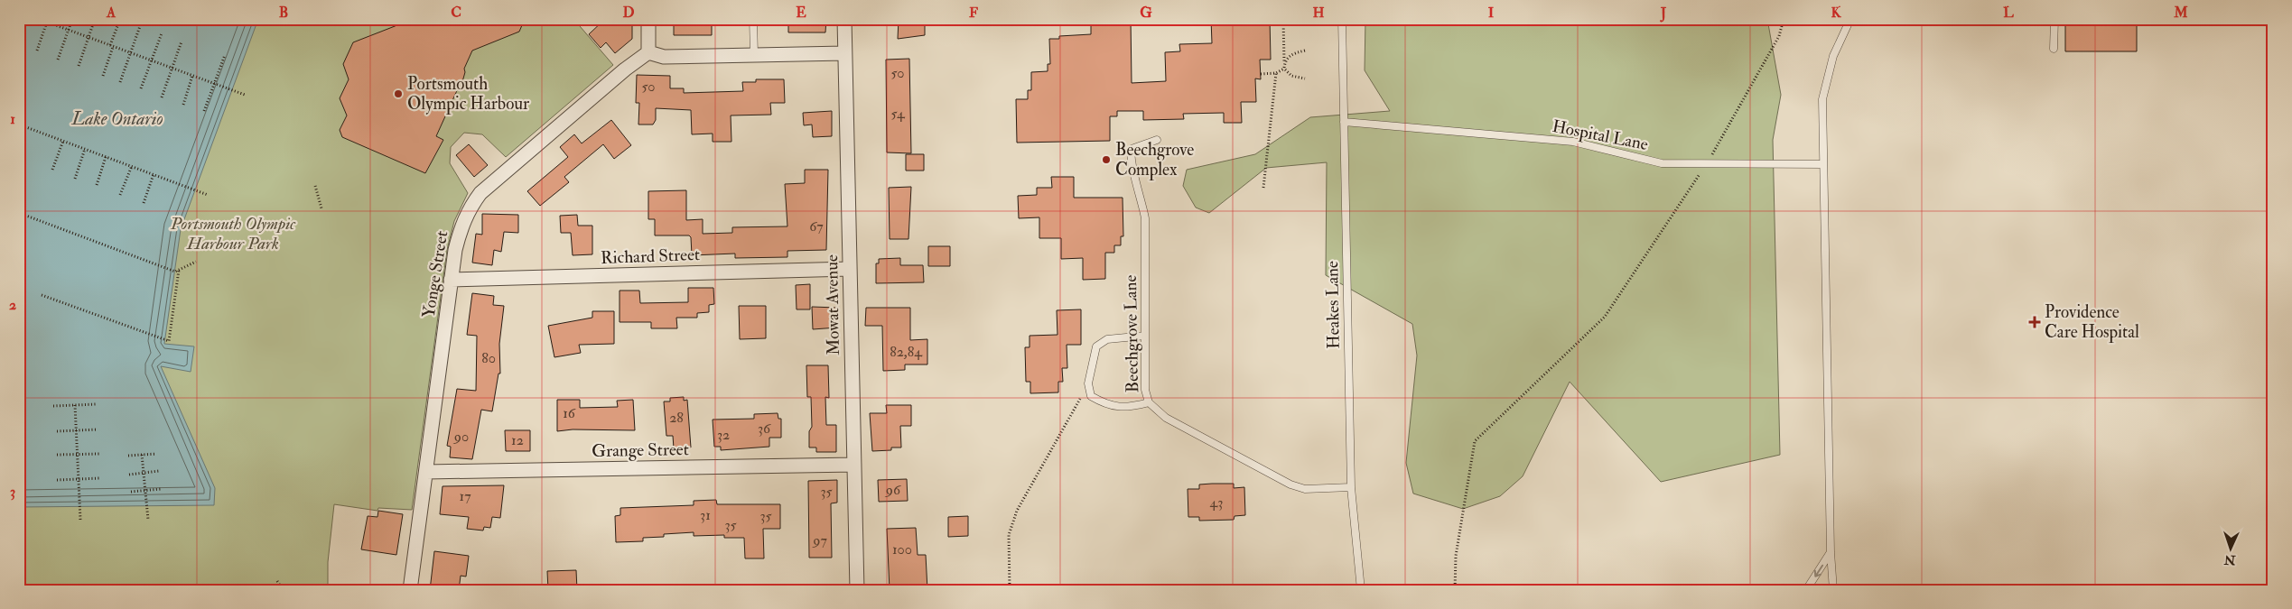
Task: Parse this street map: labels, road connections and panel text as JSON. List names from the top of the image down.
{
  "streets": {
    "street": [
      "Richard Street",
      "Yonge Street",
      "Mowat Avenue",
      "Grange Street"
    ],
    "lane": ["Hospital Lane", "Heakes Lane", "Beechgrove Lane"]
  },
  "crossings": [
    ["Hospital Lane", "Heakes Lane"],
    ["Richard Street", "Yonge Street"],
    ["Richard Street", "Mowat Avenue"],
    ["Yonge Street", "Grange Street"],
    ["Mowat Avenue", "Grange Street"],
    ["Heakes Lane", "Beechgrove Lane"]
  ],
  "water": ["Lake Ontario"],
  "parks": ["Portsmouth Olympic Harbour Park"],
  "places": {
    "other": ["Portsmouth Olympic Harbour", "Beechgrove Complex"],
    "health": ["Providence Care Hospital"]
  },
  "house_numbers": [
    "50",
    "50",
    "54",
    "67",
    "82,84",
    "80",
    "16",
    "28",
    "36",
    "32",
    "90",
    "12",
    "96",
    "35",
    "17",
    "43",
    "31",
    "35",
    "35",
    "97",
    "100"
  ],
  "north": "bottom",
  "grid": {
    "columns": [
      "A",
      "B",
      "C",
      "D",
      "E",
      "F",
      "G",
      "H",
      "I",
      "J",
      "K",
      "L",
      "M"
    ],
    "rows": ["1", "2", "3"]
  }
}
